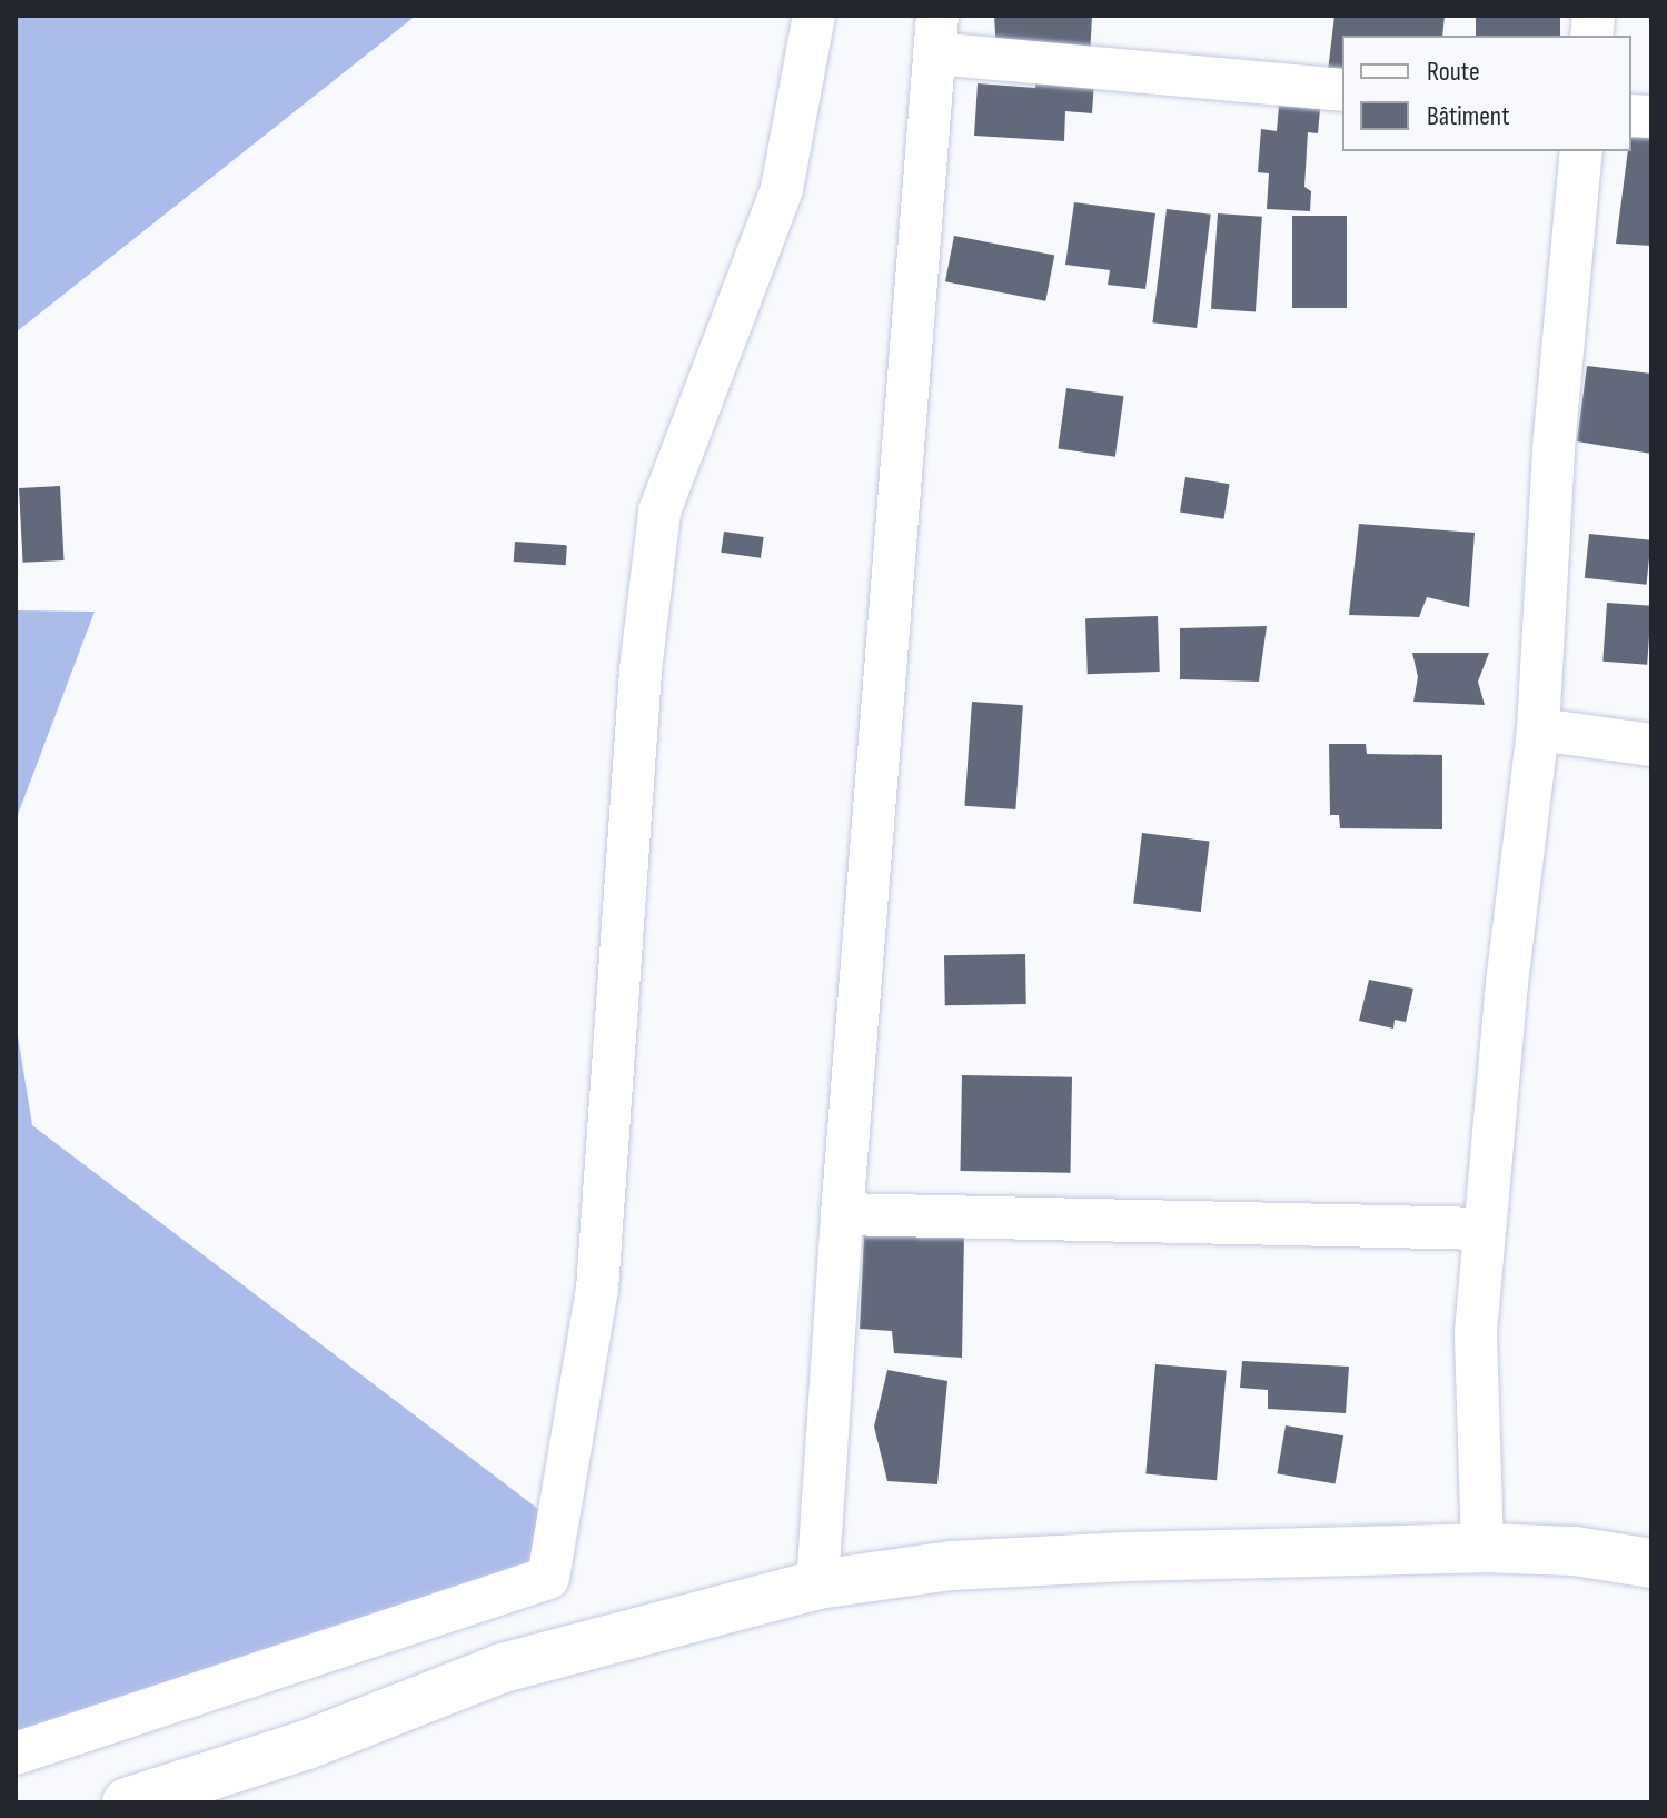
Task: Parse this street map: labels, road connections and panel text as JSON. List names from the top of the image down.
{
  "legend": ["Route", "Bâtiment"]
}
